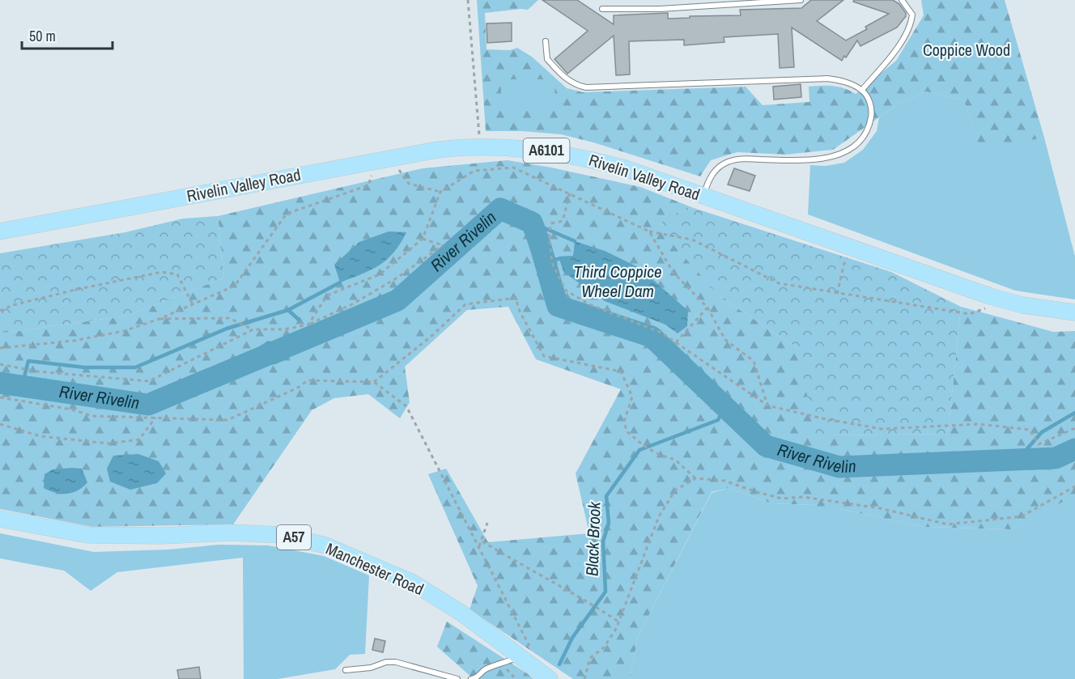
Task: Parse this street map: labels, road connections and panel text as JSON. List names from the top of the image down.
{
  "streets": {
    "main road": [
      "A6101",
      "Rivelin Valley Road",
      "A57",
      "Manchester Road"
    ]
  },
  "water": ["River Rivelin", "Third Coppice Wheel Dam", "Black Brook"],
  "parks": ["Coppice Wood"],
  "scale_bar": "50 m"
}
